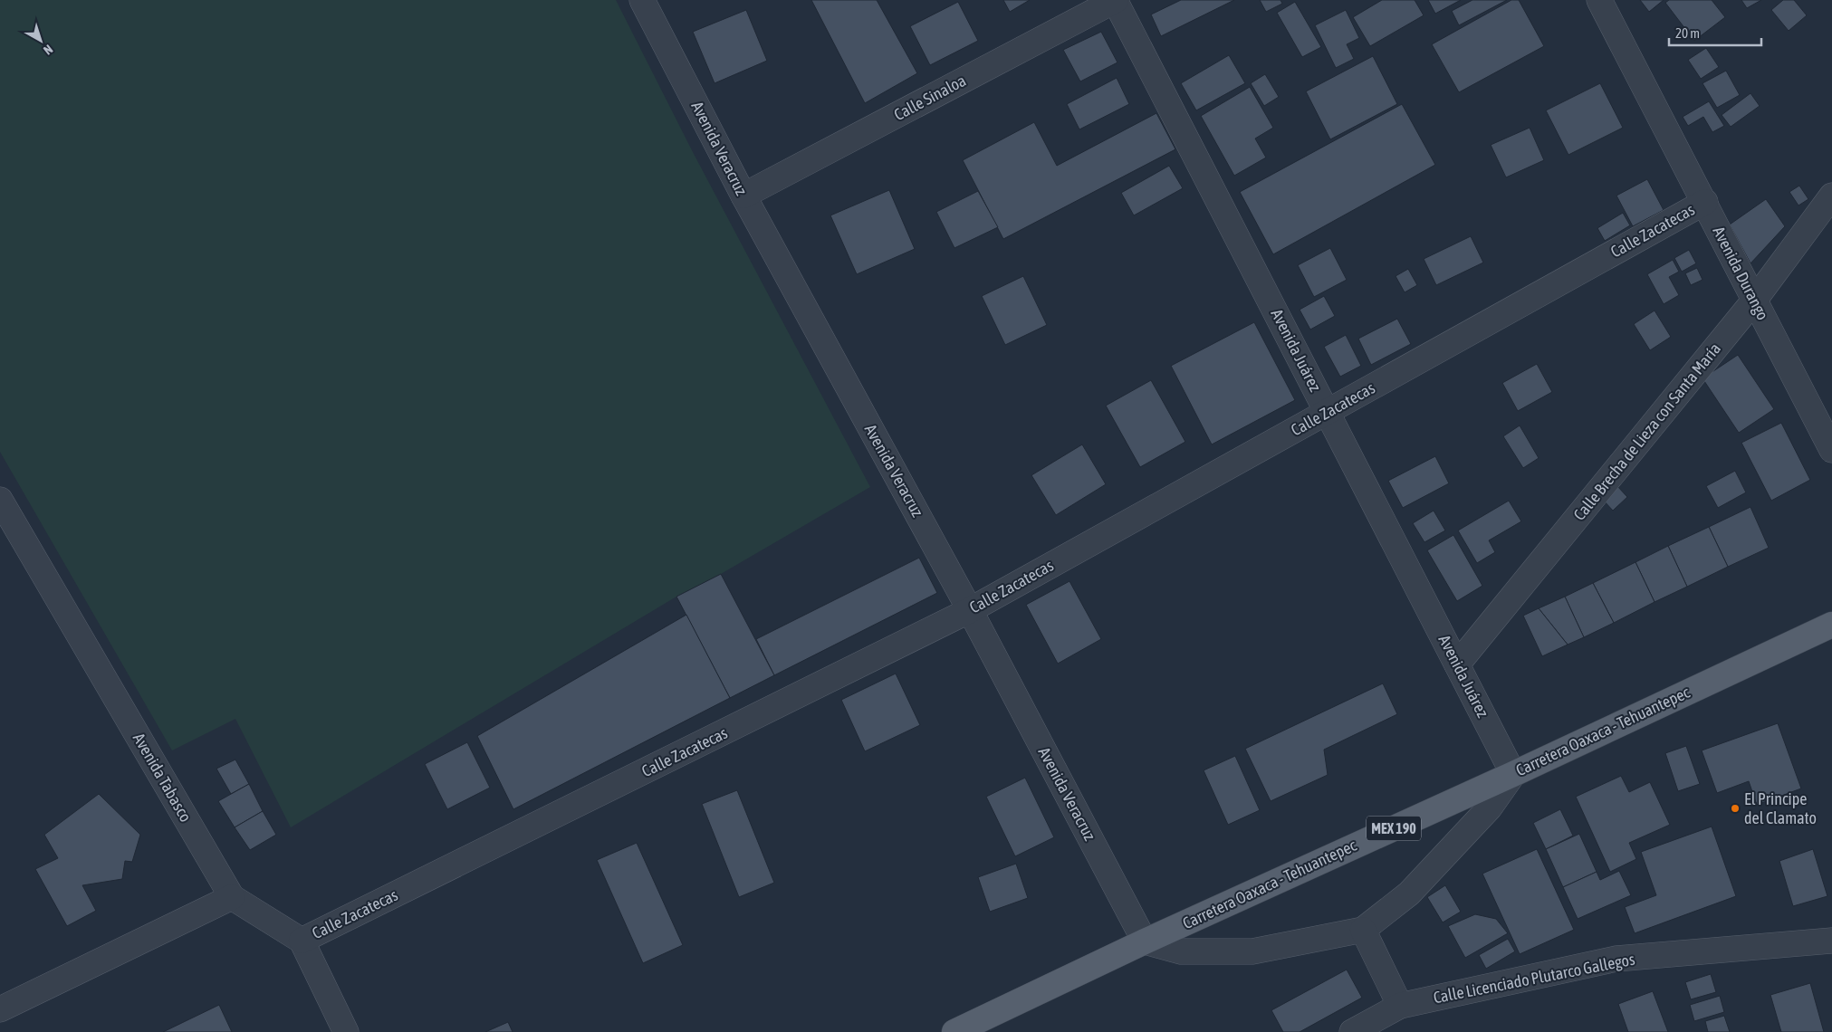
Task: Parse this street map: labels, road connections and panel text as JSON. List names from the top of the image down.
{
  "streets": {
    "main road": ["Carretera Oaxaca - Tehuantepec", "MEX 190"],
    "street": [
      "Calle Sinaloa",
      "Avenida Veracruz",
      "Calle Zacatecas",
      "Avenida Durango",
      "Avenida Juárez",
      "Calle Brecha de Lieza con Santa María",
      "Avenida Tabasco",
      "Calle Licenciado Plutarco Gallegos"
    ]
  },
  "crossings": [
    ["Calle Sinaloa", "Avenida Veracruz"],
    ["Calle Sinaloa", "Avenida Juárez"],
    ["Avenida Veracruz", "Calle Zacatecas"],
    ["Avenida Veracruz", "Carretera Oaxaca - Tehuantepec"],
    ["Calle Zacatecas", "Avenida Durango"],
    ["Calle Zacatecas", "Avenida Juárez"],
    ["Calle Zacatecas", "Avenida Tabasco"],
    ["Avenida Durango", "Calle Brecha de Lieza con Santa María"],
    ["Avenida Juárez", "Calle Brecha de Lieza con Santa María"],
    ["Avenida Juárez", "Carretera Oaxaca - Tehuantepec"]
  ],
  "places": ["El Principe del Clamato"],
  "scale_bar": "20 m",
  "north": "bottom right"
}
